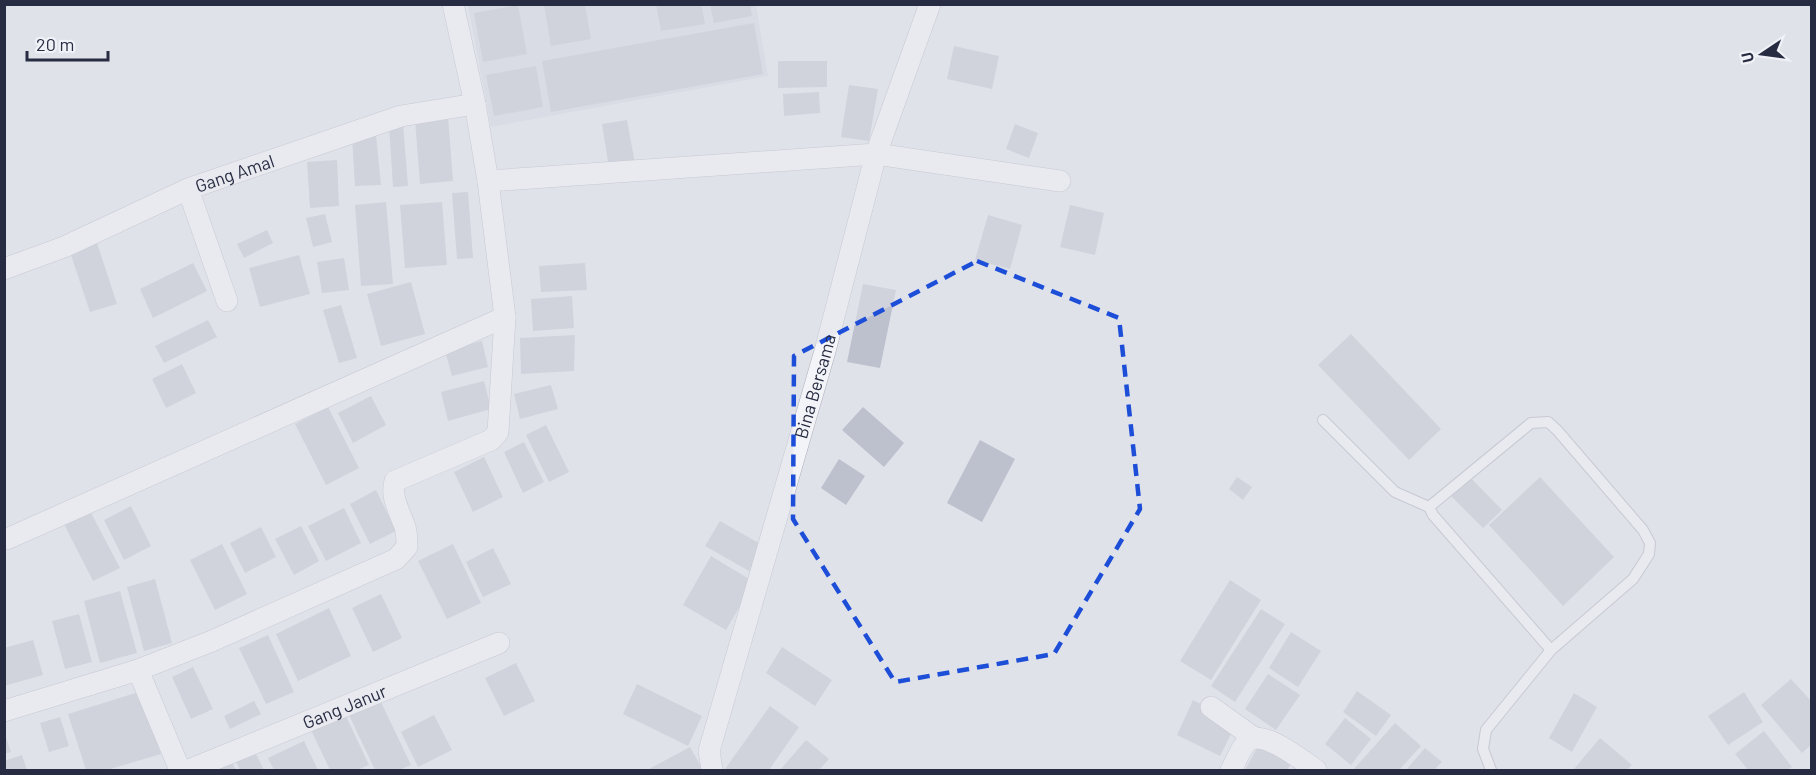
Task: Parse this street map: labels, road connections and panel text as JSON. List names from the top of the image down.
{
  "streets": {
    "street": ["Gang Amal", "Bina Bersama", "Gang Janur"]
  },
  "scale_bar": "20 m",
  "north": "left"
}
